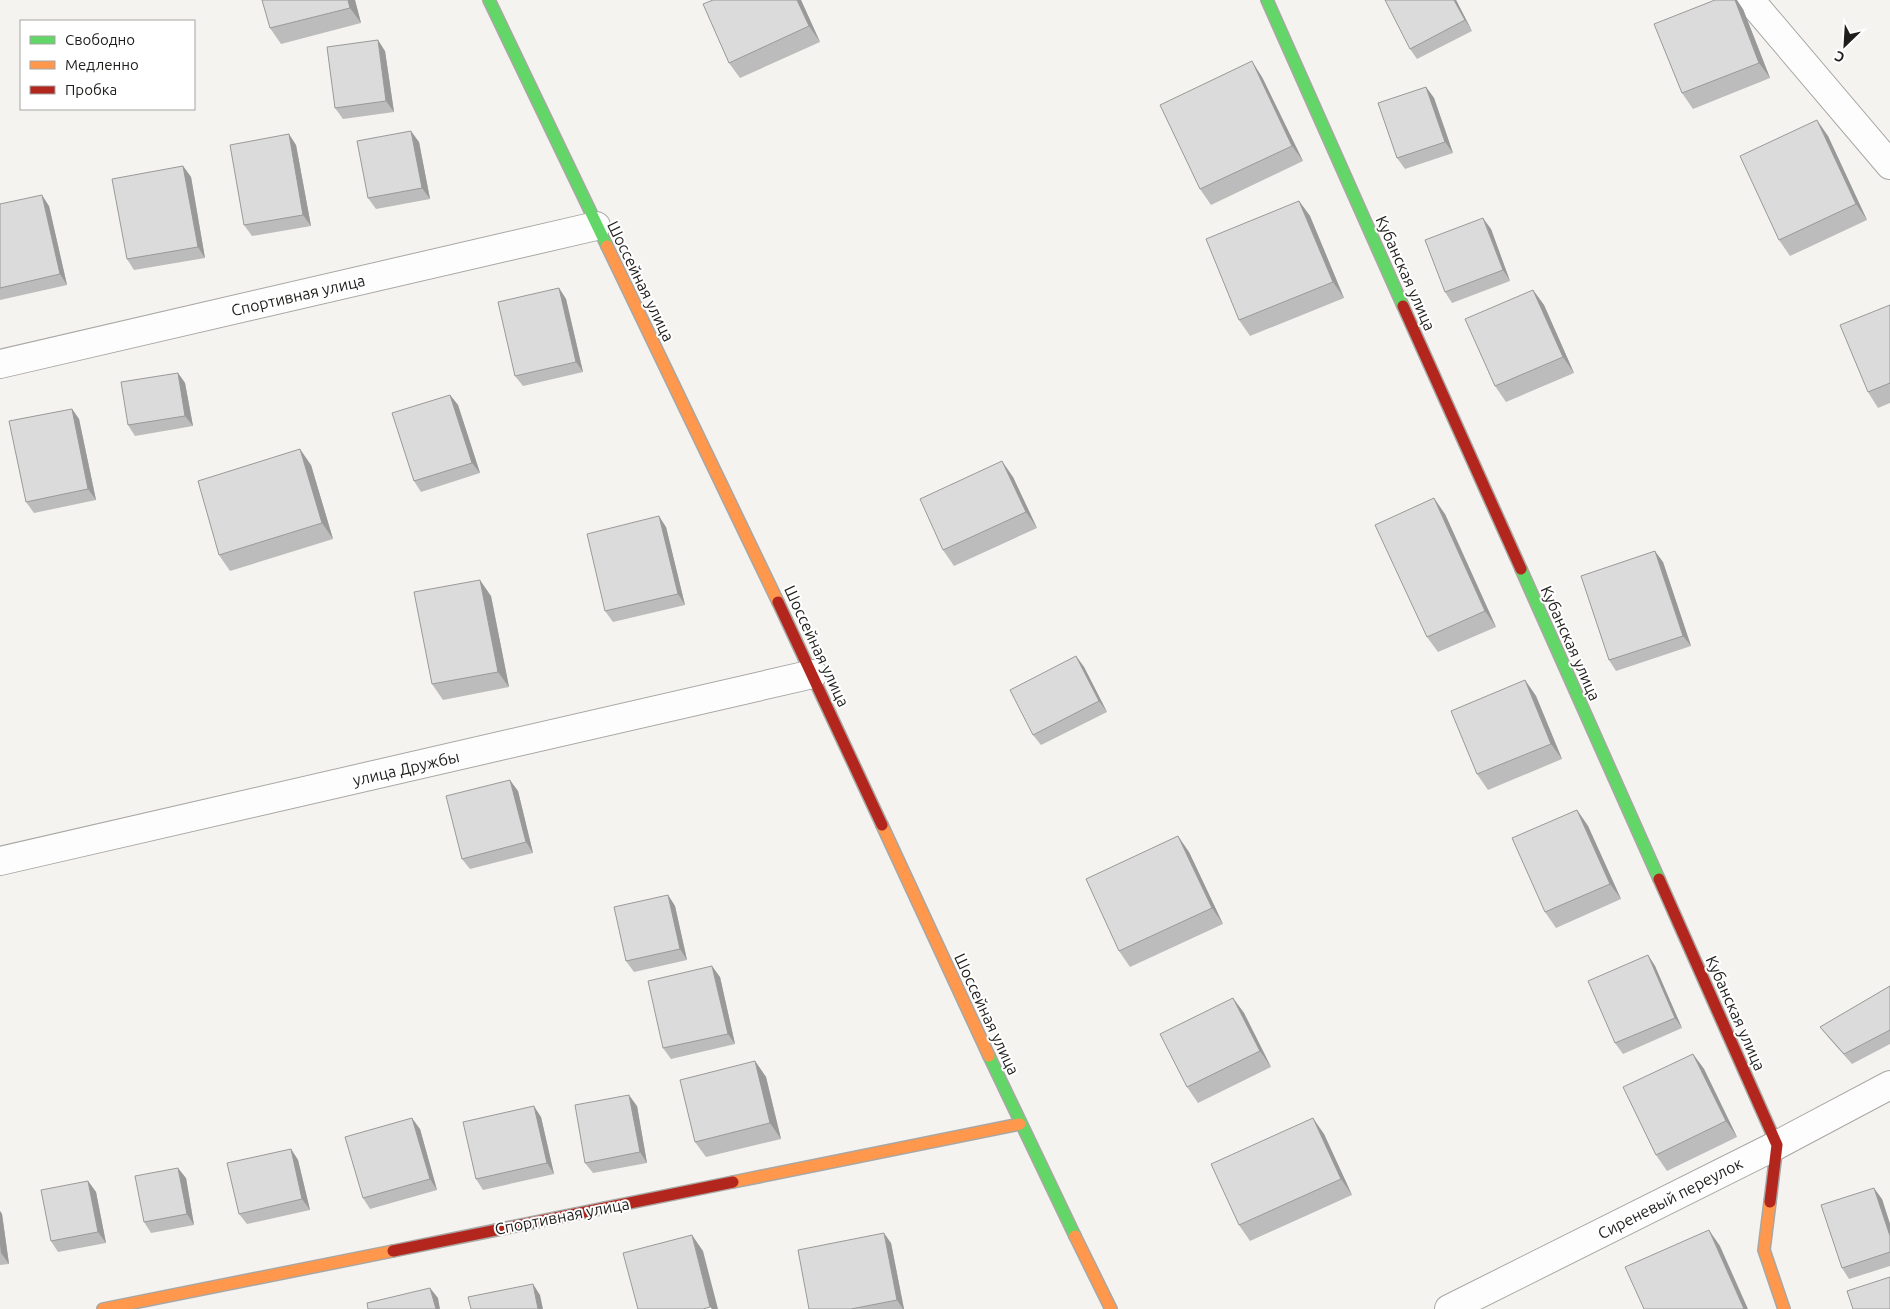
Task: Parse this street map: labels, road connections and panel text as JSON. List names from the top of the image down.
{
  "streets": {
    "street": [
      "Кубанская улица",
      "Шоссейная улица",
      "Спортивная улица",
      "улица Дружбы",
      "Сиреневый переулок"
    ]
  },
  "crossings": [
    ["Кубанская улица", "Сиреневый переулок"],
    ["Шоссейная улица", "Спортивная улица"],
    ["Шоссейная улица", "улица Дружбы"]
  ],
  "legend": ["Свободно", "Медленно", "Пробка"],
  "north": "bottom left"
}
